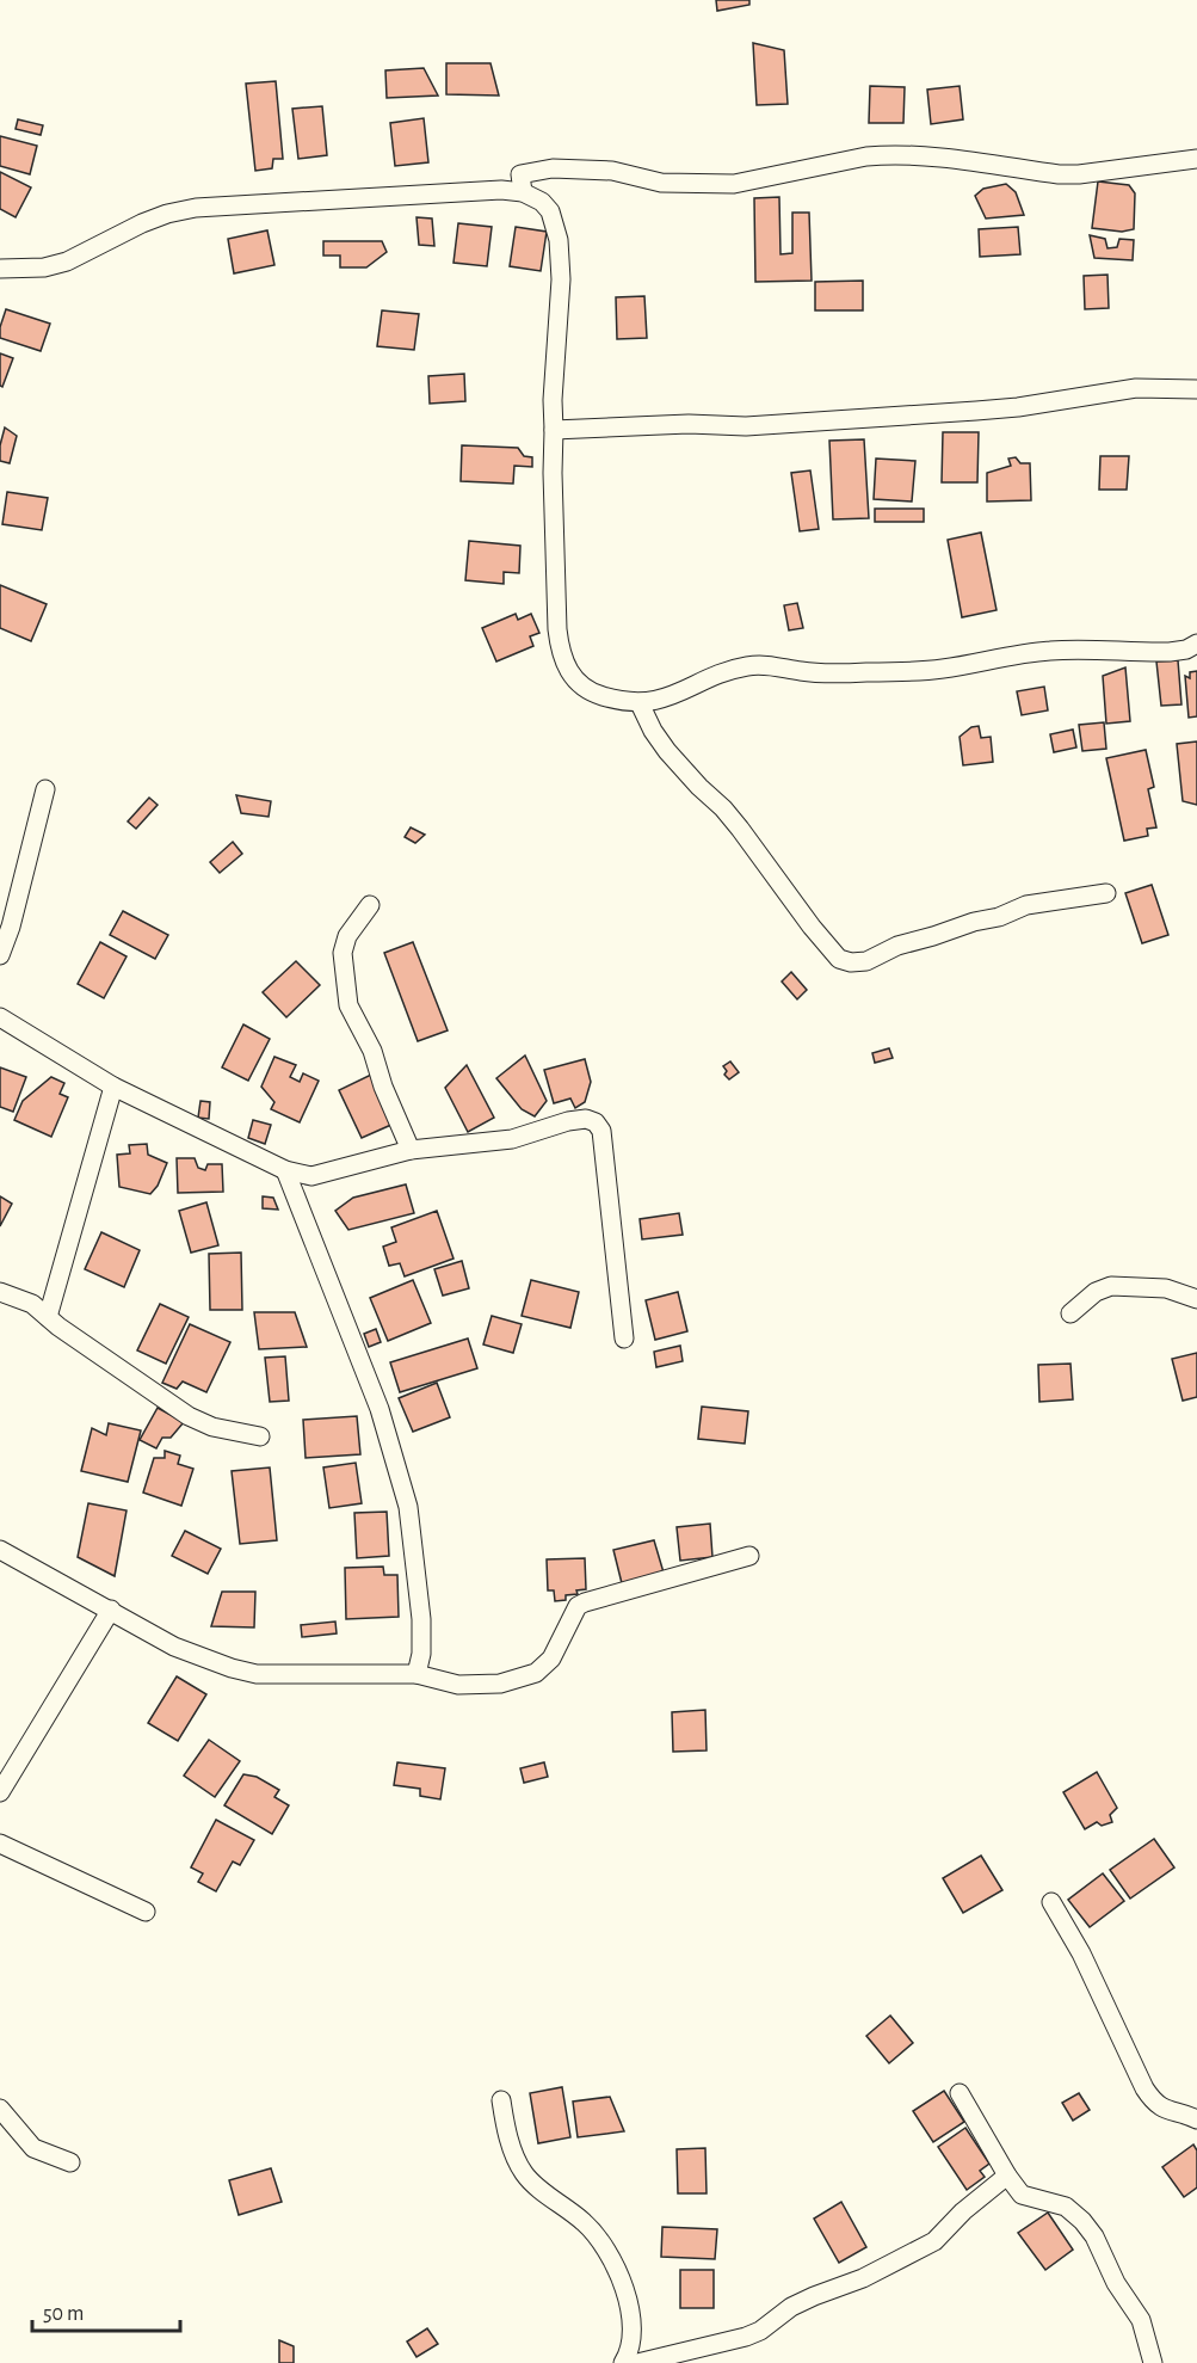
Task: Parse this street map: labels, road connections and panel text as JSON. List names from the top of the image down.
{
  "scale_bar": "50 m"
}
